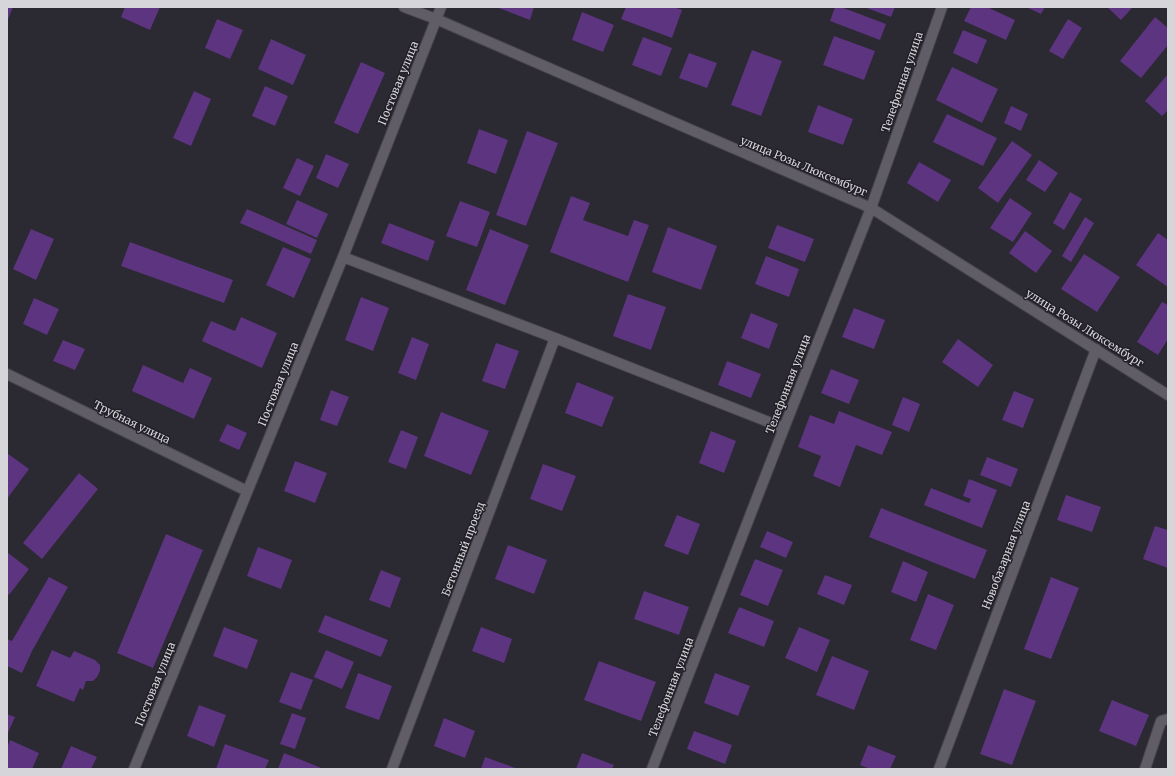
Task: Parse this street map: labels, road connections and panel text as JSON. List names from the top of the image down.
{
  "streets": {
    "street": [
      "Телефонная улица",
      "Постовая улица",
      "улица Розы Люксембург",
      "Трубная улица",
      "Бетонный проезд",
      "Новобазарная улица"
    ]
  },
  "crossings": [
    ["Телефонная улица", "улица Розы Люксембург"],
    ["Постовая улица", "улица Розы Люксембург"],
    ["Постовая улица", "Трубная улица"],
    ["улица Розы Люксембург", "Новобазарная улица"]
  ]
}
